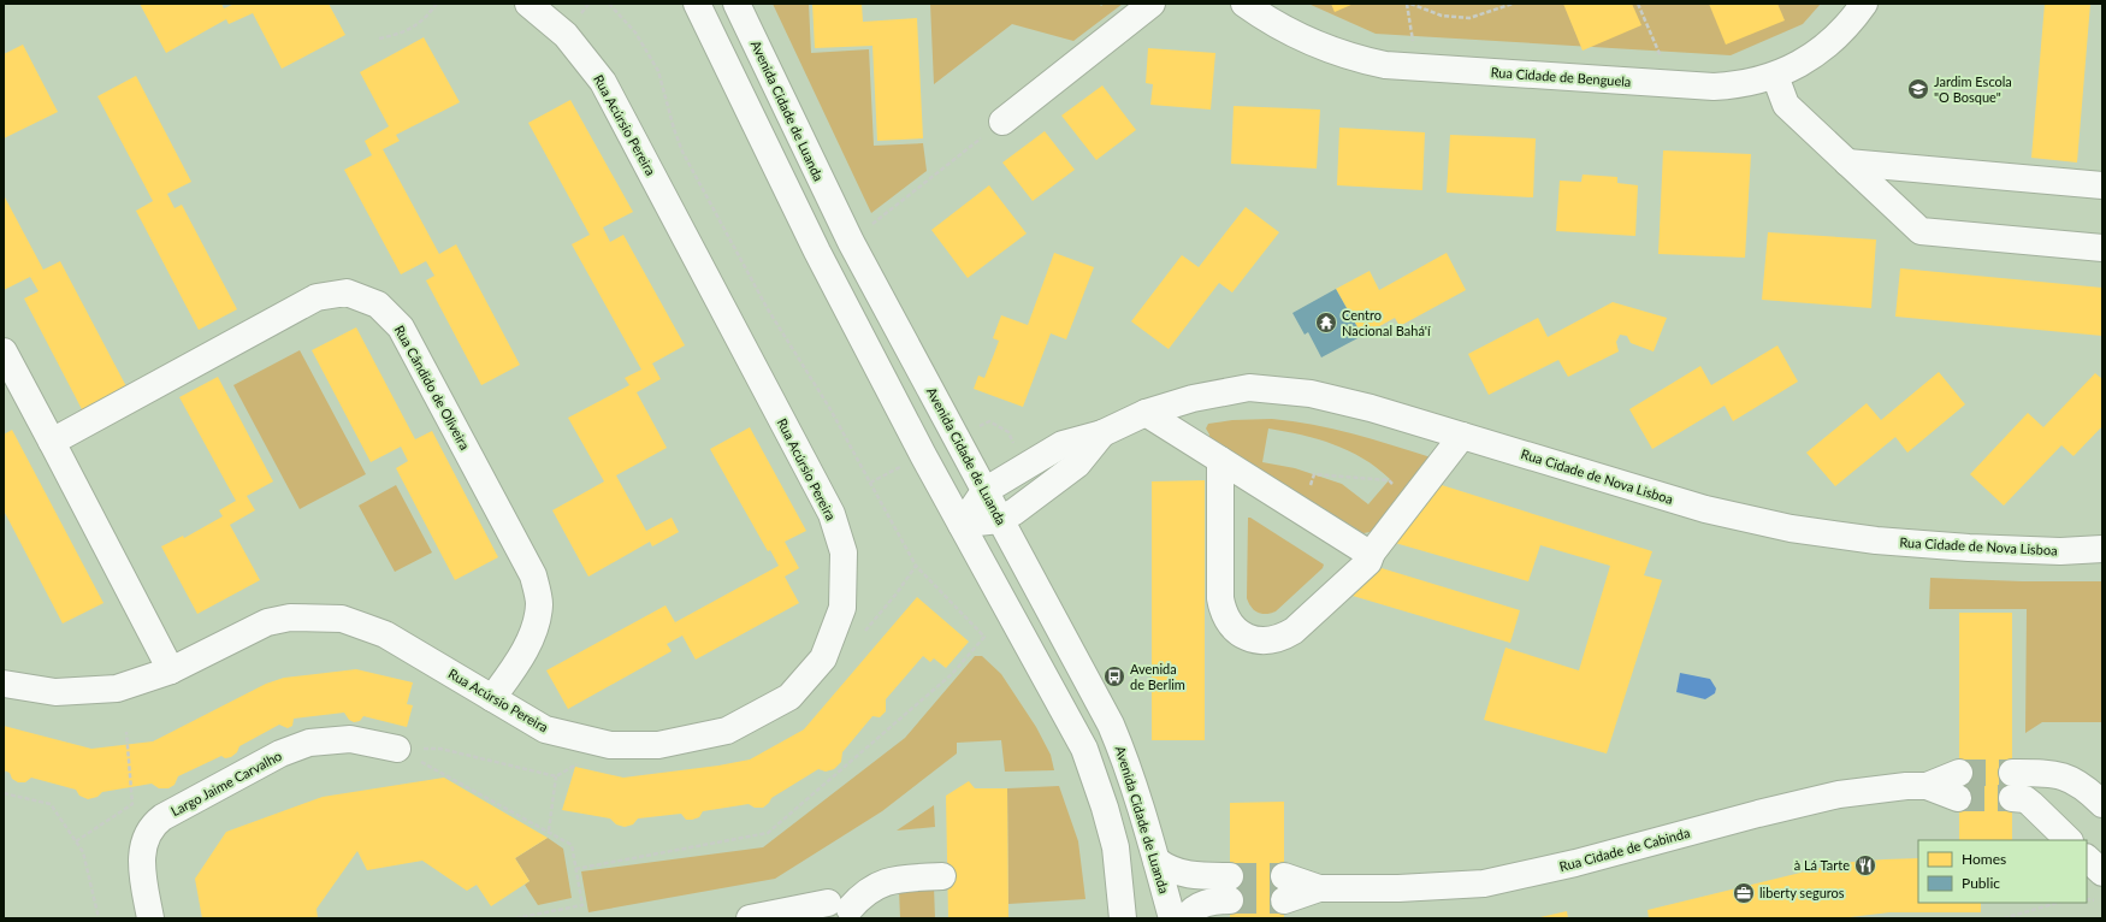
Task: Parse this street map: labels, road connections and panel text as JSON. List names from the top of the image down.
{
  "streets": {
    "street": [
      "Rua Cidade de Benguela",
      "Avenida Cidade de Luanda",
      "Rua Acúrsio Pereira",
      "Rua Cândido de Oliveira",
      "Rua Cidade de Nova Lisboa",
      "Largo Jaime Carvalho",
      "Rua Cidade de Cabinda"
    ]
  },
  "crossings": [
    ["Avenida Cidade de Luanda", "Rua Cidade de Nova Lisboa"],
    ["Rua Acúrsio Pereira", "Rua Cândido de Oliveira"]
  ],
  "places": {
    "school or university": ["Jardim Escola \"O Bosque\""],
    "temple": ["Centro Nacional Bahá'í"],
    "bus stop": ["Avenida de Berlim"],
    "restaurant": ["à Lá Tarte"],
    "office": ["liberty seguros"]
  },
  "legend": ["Homes", "Public"]
}
